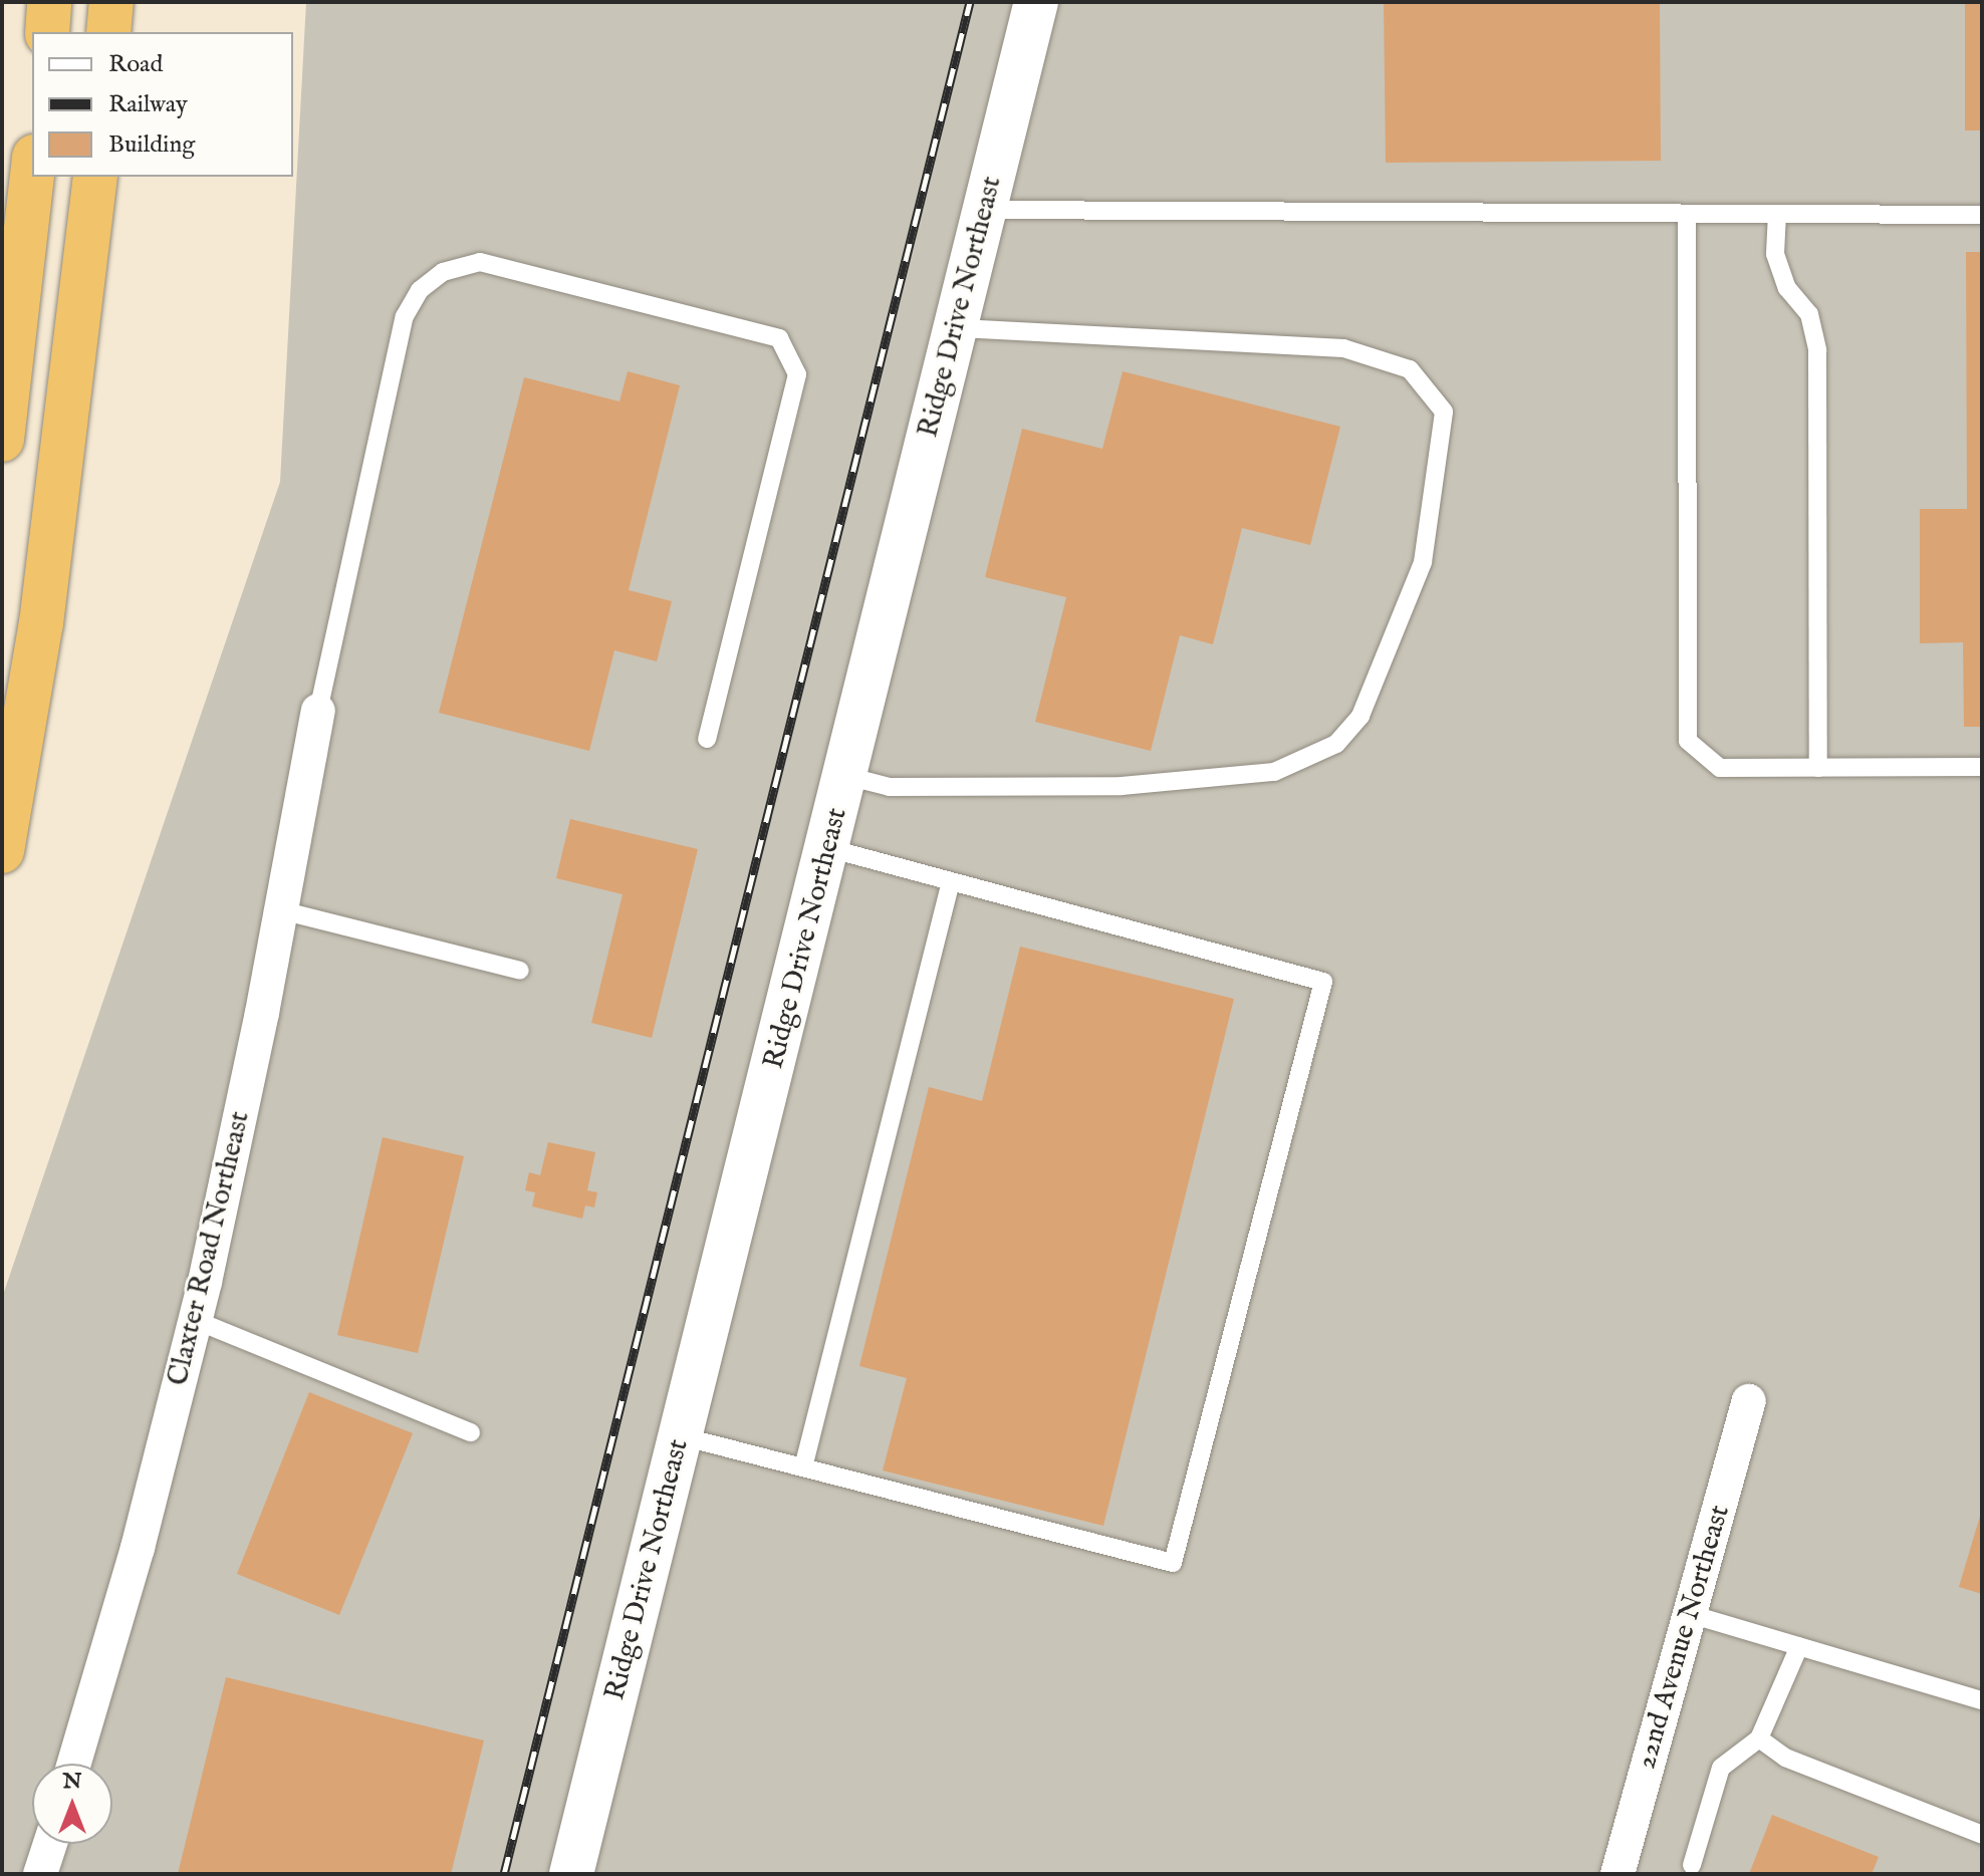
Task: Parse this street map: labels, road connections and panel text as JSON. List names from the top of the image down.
{
  "streets": {
    "street": ["Ridge Drive Northeast", "Claxter Road Northeast", "22nd Avenue Northeast"]
  },
  "legend": ["Road", "Railway", "Building"],
  "north": "top"
}
